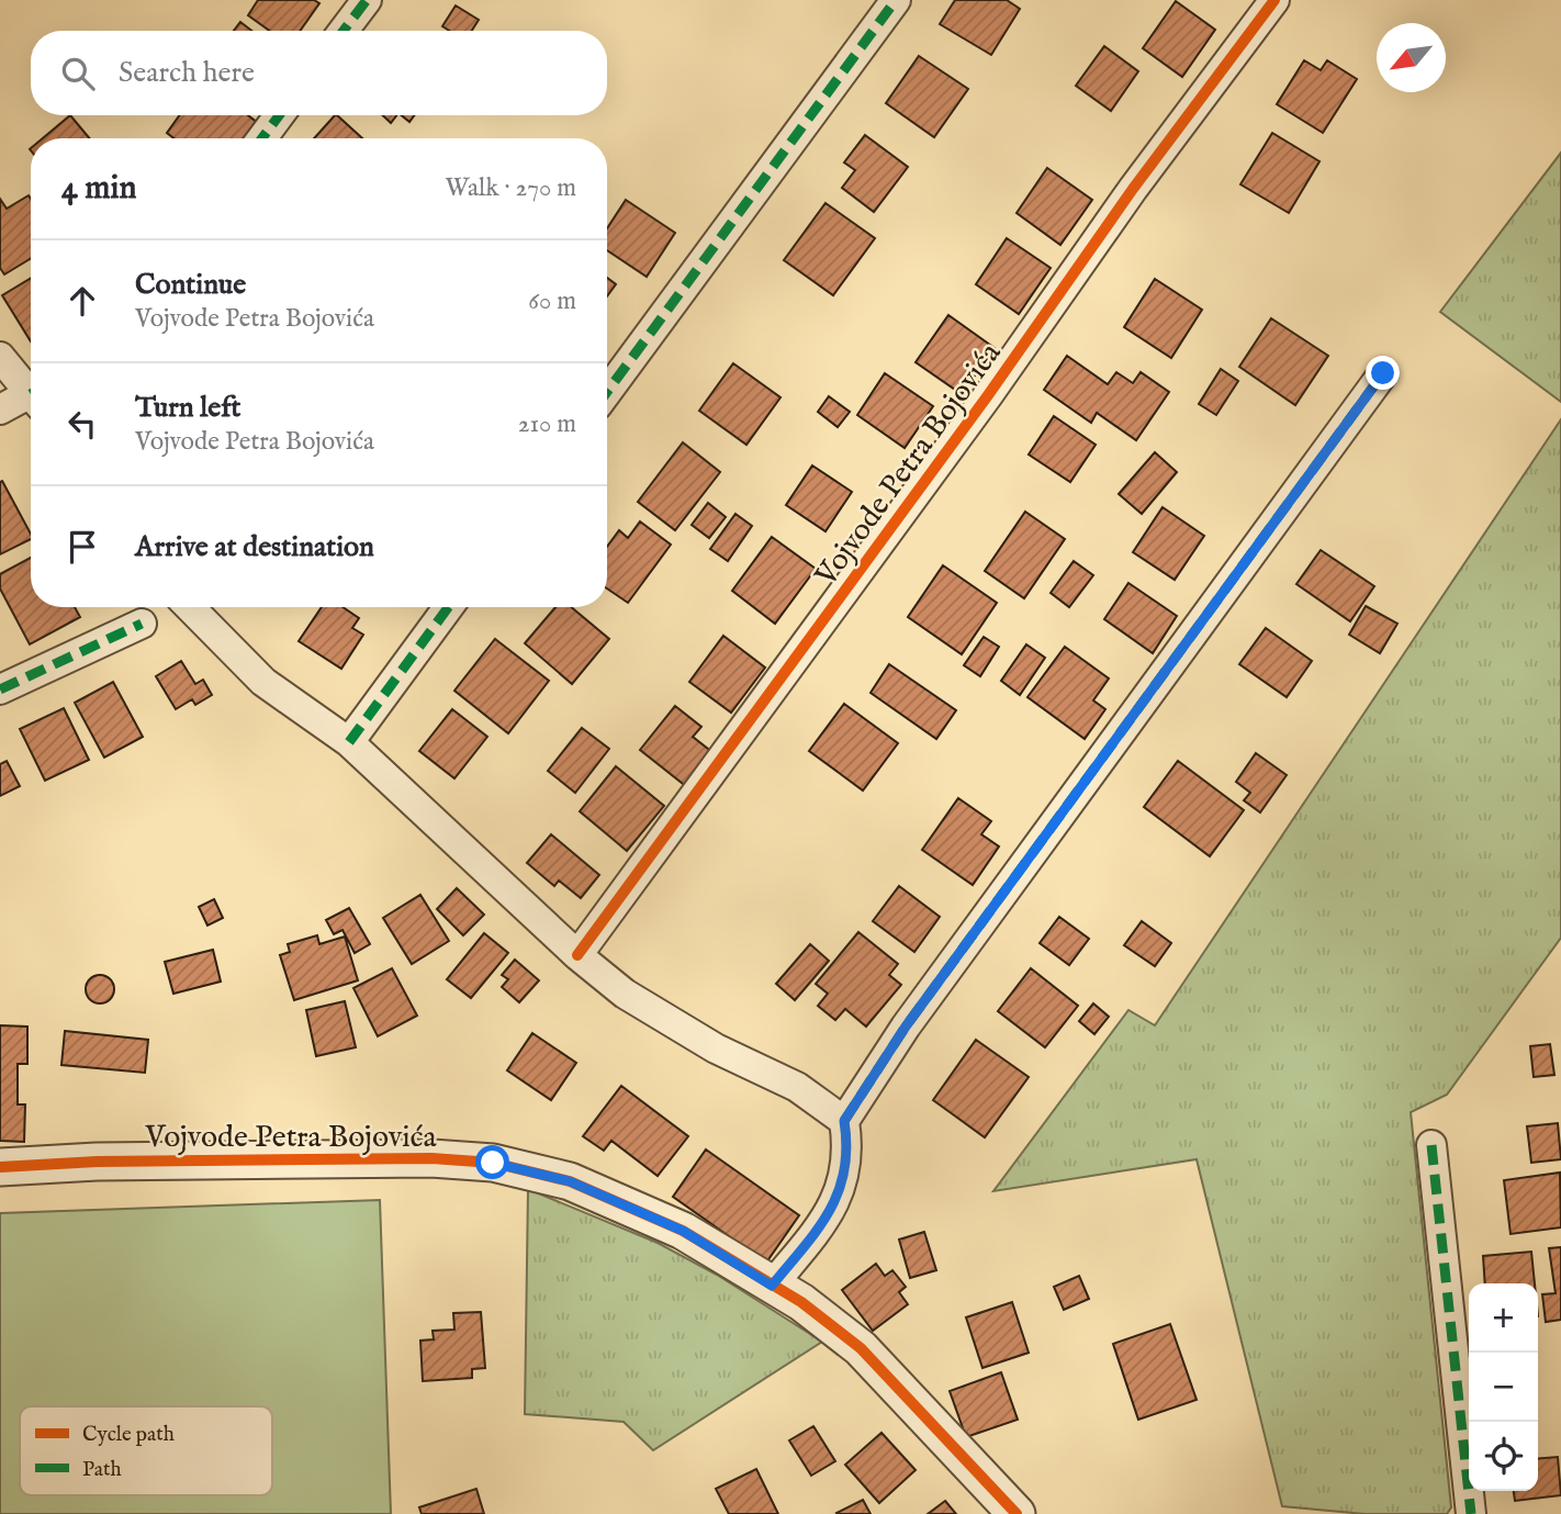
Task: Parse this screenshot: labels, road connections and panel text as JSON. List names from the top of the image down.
{
  "streets": {
    "street": ["Vojvode Petra Bojovića"]
  },
  "legend": ["Cycle path", "Path"],
  "north": "bottom left",
  "page": {
    "search": "Search here",
    "heading": ["4 min", "Walk · 270 m"],
    "list": [
      ["Continue", "Vojvode Petra Bojovića", "60 m"],
      ["Turn left", "Vojvode Petra Bojovića", "210 m"],
      "Arrive at destination"
    ],
    "map_buttons": ["+", "−"]
  }
}
